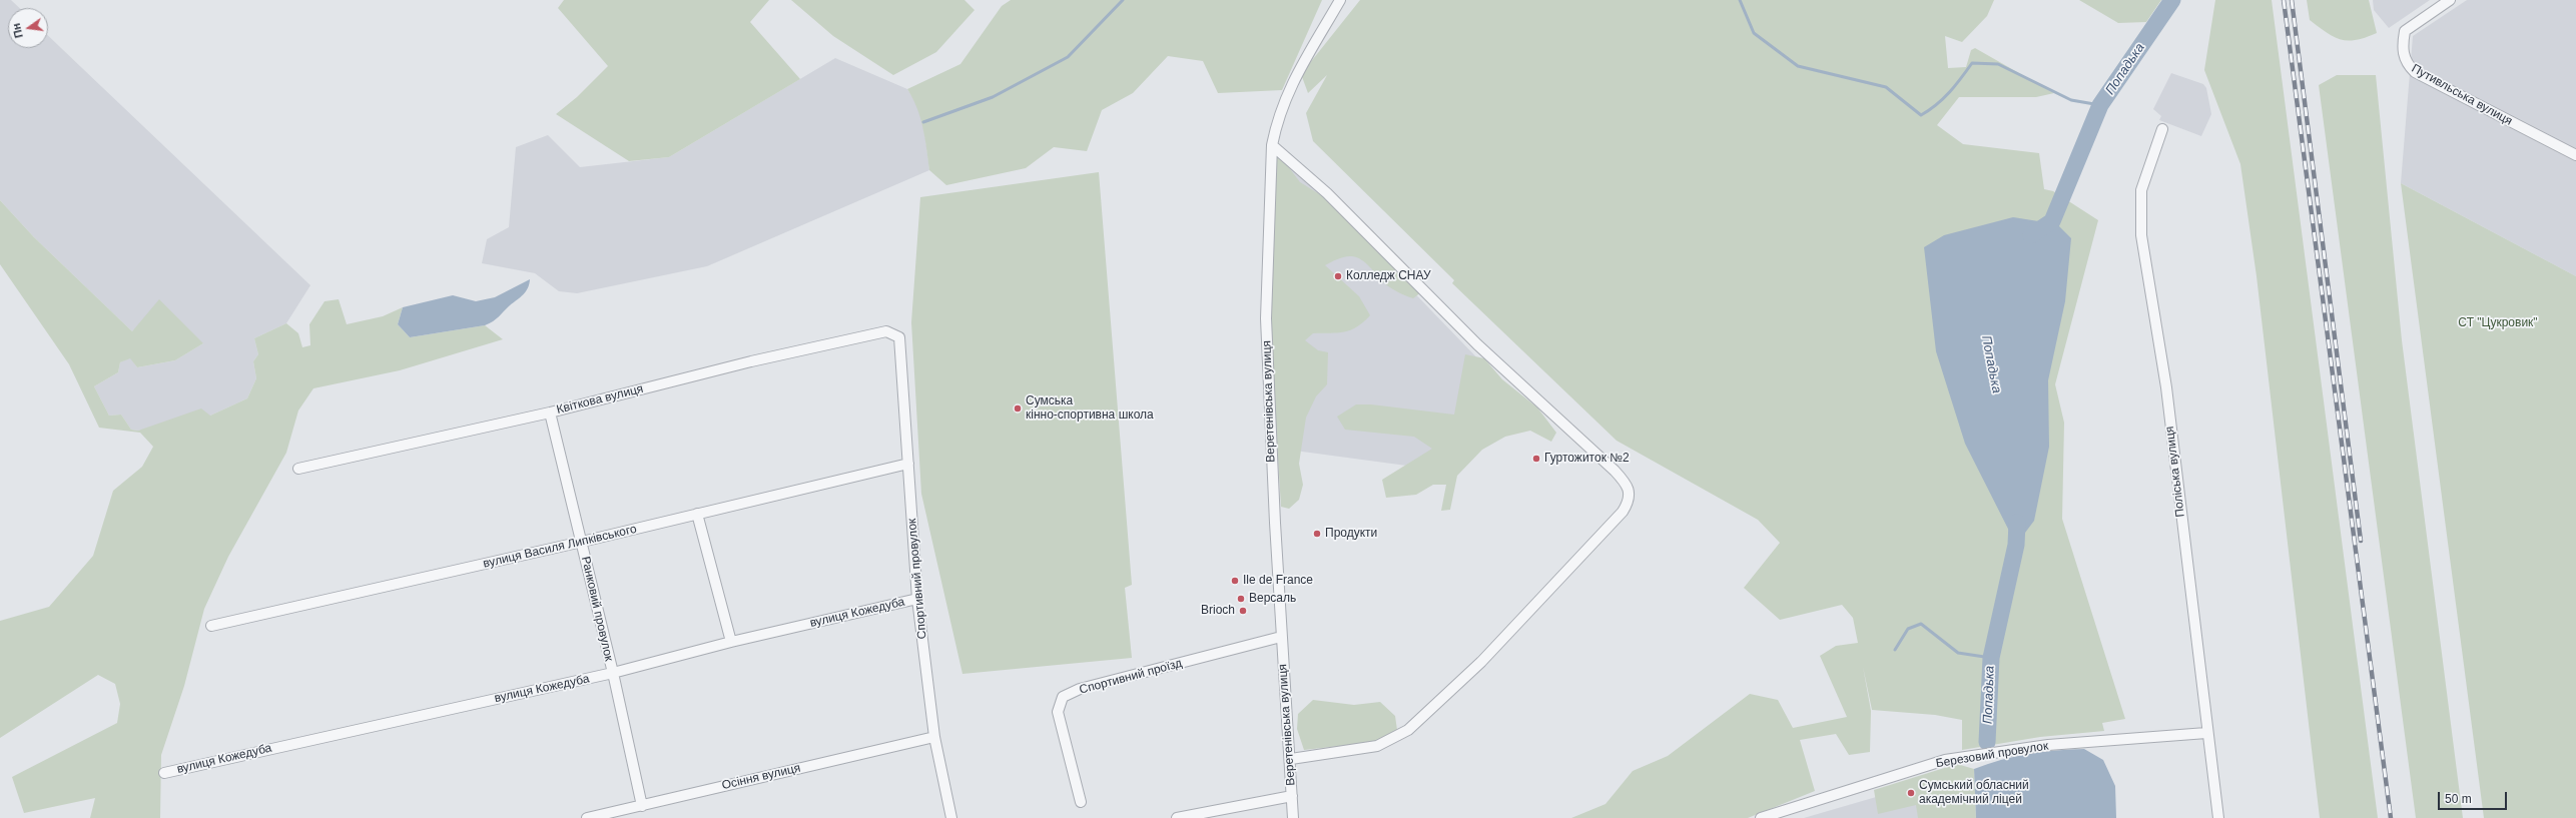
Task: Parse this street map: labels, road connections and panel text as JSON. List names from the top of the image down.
{
  "streets": {
    "street": [
      "Путивльська вулиця",
      "Квіткова вулиця",
      "Веретенівська вулиця",
      "Поліська вулиця",
      "вулиця Василя Липківського",
      "Спортивний провулок",
      "Ранковий провулок",
      "вулиця Кожедуба",
      "Спортивний проїзд",
      "Березовий провулок",
      "Осіння вулиця"
    ]
  },
  "crossings": [
    ["Квіткова вулиця", "Спортивний провулок"],
    ["Квіткова вулиця", "Ранковий провулок"],
    ["Веретенівська вулиця", "Спортивний проїзд"],
    ["Поліська вулиця", "Березовий провулок"],
    ["вулиця Василя Липківського", "Спортивний провулок"],
    ["вулиця Василя Липківського", "Ранковий провулок"],
    ["Спортивний провулок", "вулиця Кожедуба"],
    ["Спортивний провулок", "Осіння вулиця"],
    ["Ранковий провулок", "вулиця Кожедуба"],
    ["Ранковий провулок", "Осіння вулиця"]
  ],
  "water": ["Попадька"],
  "parks": ["СТ \"Цукровик\""],
  "places": [
    "Колледж СНАУ",
    "Сумська кінно-спортивна школа",
    "Гуртожиток №2",
    "Продукти",
    "Ile de France",
    "Версаль",
    "Brioch",
    "Сумський обласний академічний ліцей"
  ],
  "scale_bar": "50 m",
  "north": "left"
}
